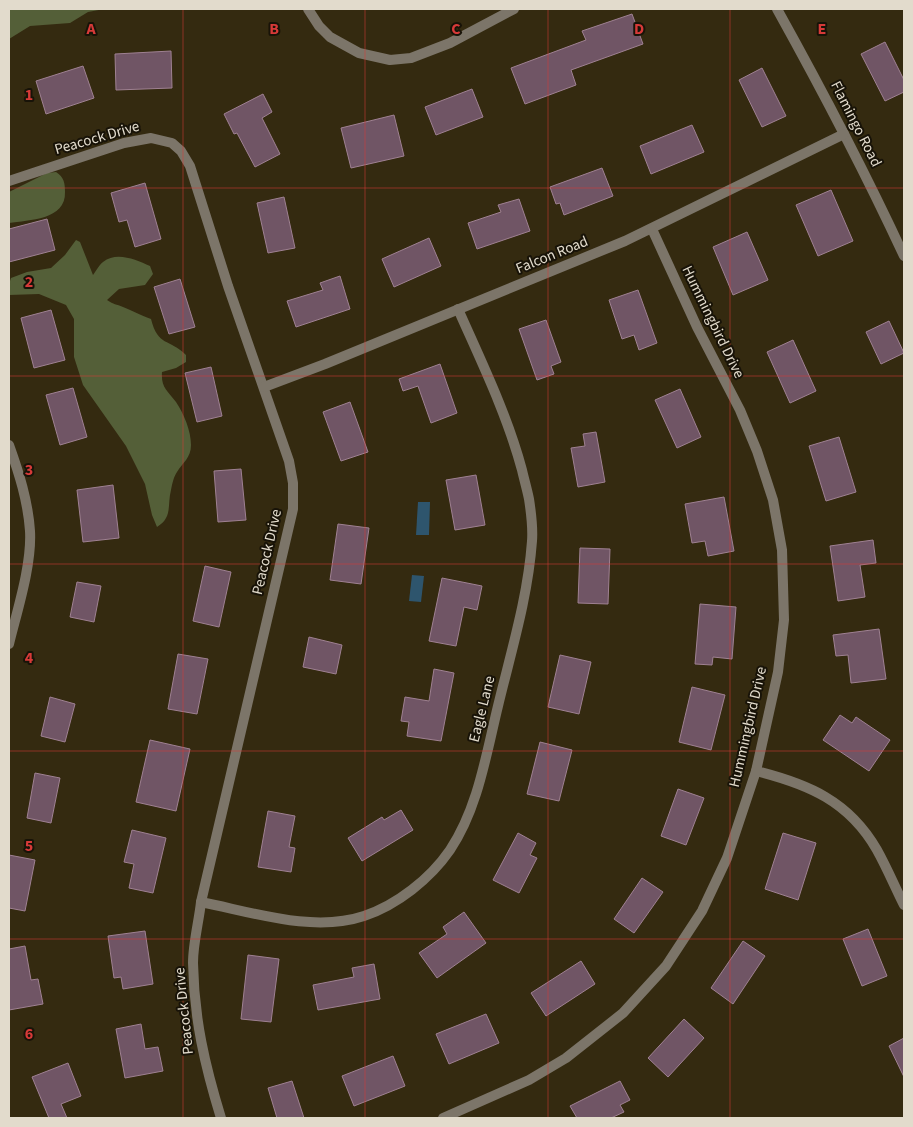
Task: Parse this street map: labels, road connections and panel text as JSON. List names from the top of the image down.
{
  "streets": {
    "street": [
      "Flamingo Road",
      "Peacock Drive",
      "Falcon Road",
      "Hummingbird Drive",
      "Eagle Lane"
    ]
  },
  "crossings": [
    ["Flamingo Road", "Falcon Road"],
    ["Peacock Drive", "Falcon Road"],
    ["Peacock Drive", "Eagle Lane"],
    ["Falcon Road", "Hummingbird Drive"],
    ["Falcon Road", "Eagle Lane"]
  ],
  "grid": {
    "columns": [
      "A",
      "B",
      "C",
      "D",
      "E"
    ],
    "rows": [
      "1",
      "2",
      "3",
      "4",
      "5",
      "6"
    ]
  }
}
